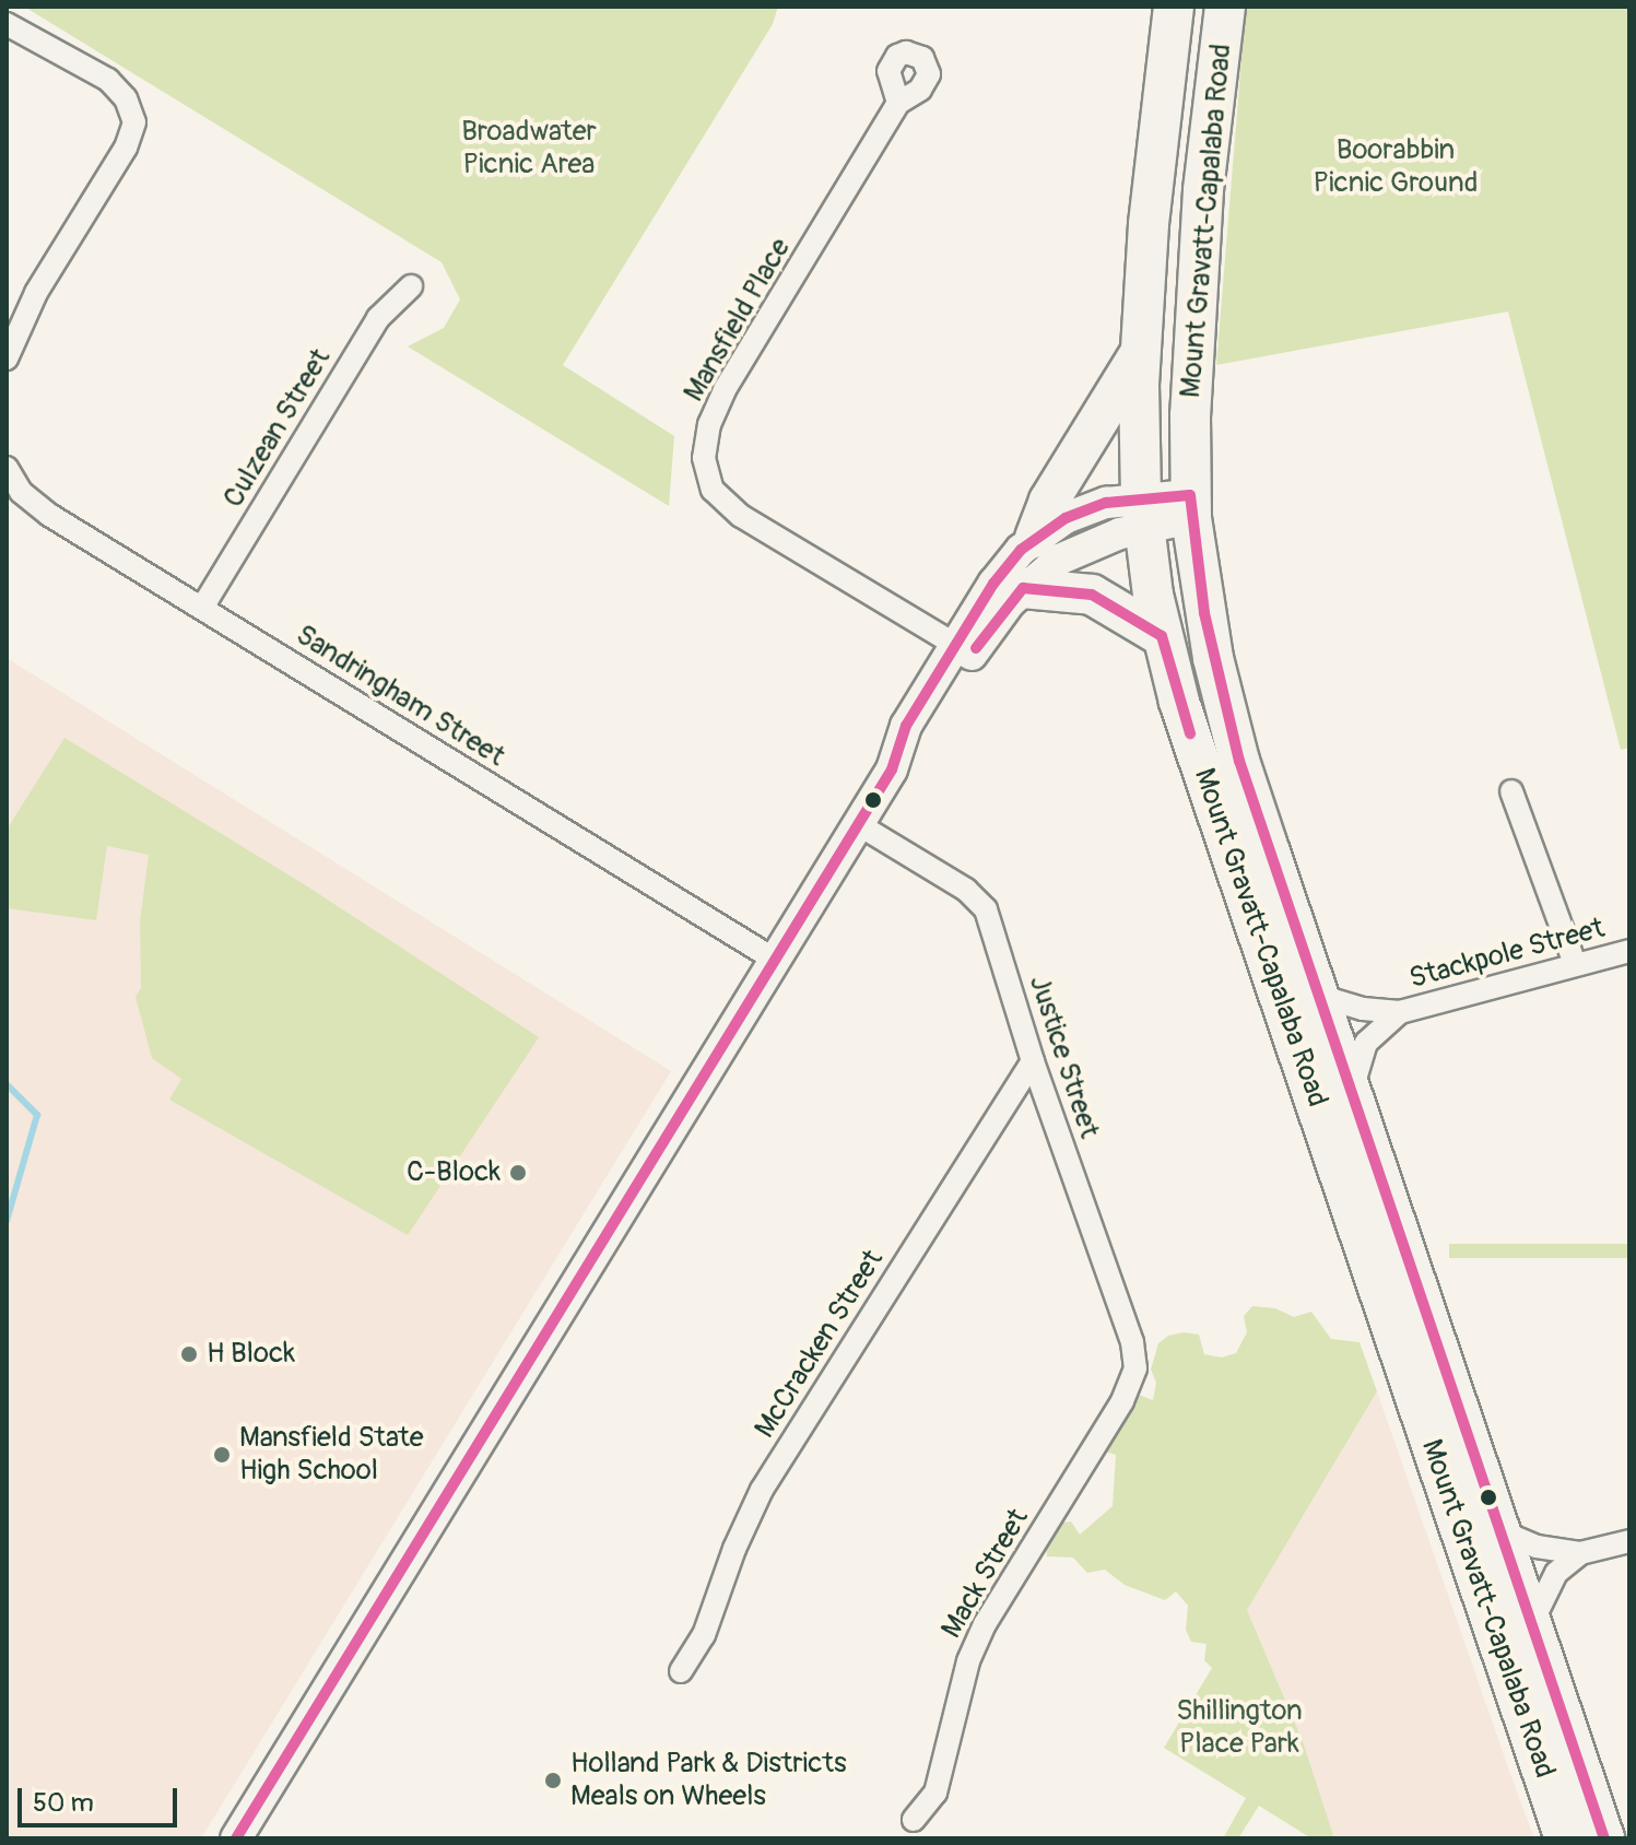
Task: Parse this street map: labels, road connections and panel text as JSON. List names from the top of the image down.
{
  "streets": {
    "highway": ["Mount Gravatt-Capalaba Road"],
    "street": [
      "Mansfield Place",
      "Culzean Street",
      "Sandringham Street",
      "Stackpole Street",
      "Justice Street",
      "McCracken Street",
      "Mack Street"
    ]
  },
  "crossings": [
    ["Mount Gravatt-Capalaba Road", "Stackpole Street"],
    ["Culzean Street", "Sandringham Street"],
    ["Justice Street", "McCracken Street"],
    ["Justice Street", "Mack Street"]
  ],
  "parks": ["Broadwater Picnic Area", "Boorabbin Picnic Ground", "Shillington Place Park"],
  "places": [
    "C-Block",
    "H Block",
    "Mansfield State High School",
    "Holland Park & Districts Meals on Wheels"
  ],
  "scale_bar": "50 m"
}
